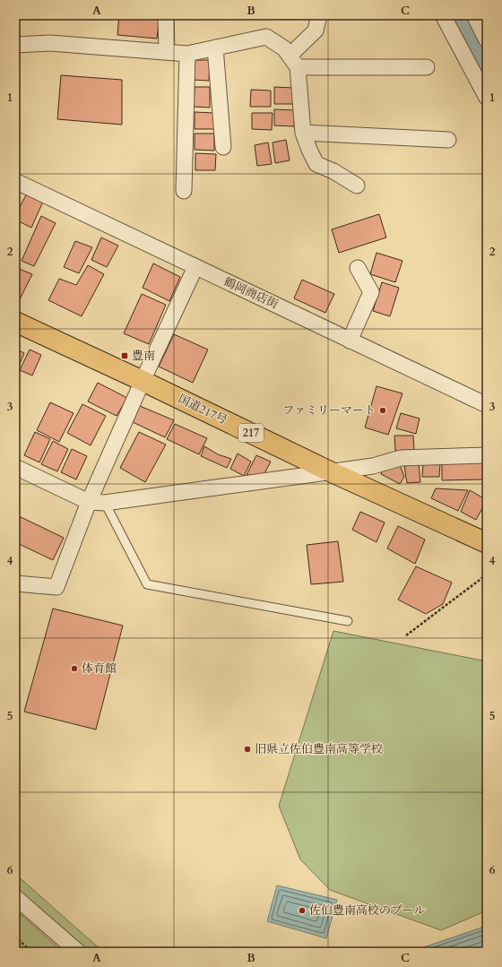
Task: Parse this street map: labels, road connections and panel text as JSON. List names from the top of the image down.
{
  "streets": {
    "highway": ["国道217号", "217"],
    "street": ["鶴岡商店街"]
  },
  "places": {
    "transit": ["豊南"],
    "other": [
      "ファミリーマート",
      "体育館",
      "旧県立佐伯豊南高等学校",
      "佐伯豊南高校のプール"
    ]
  },
  "grid": {
    "columns": ["A", "B", "C"],
    "rows": [
      "1",
      "2",
      "3",
      "4",
      "5",
      "6"
    ]
  }
}
